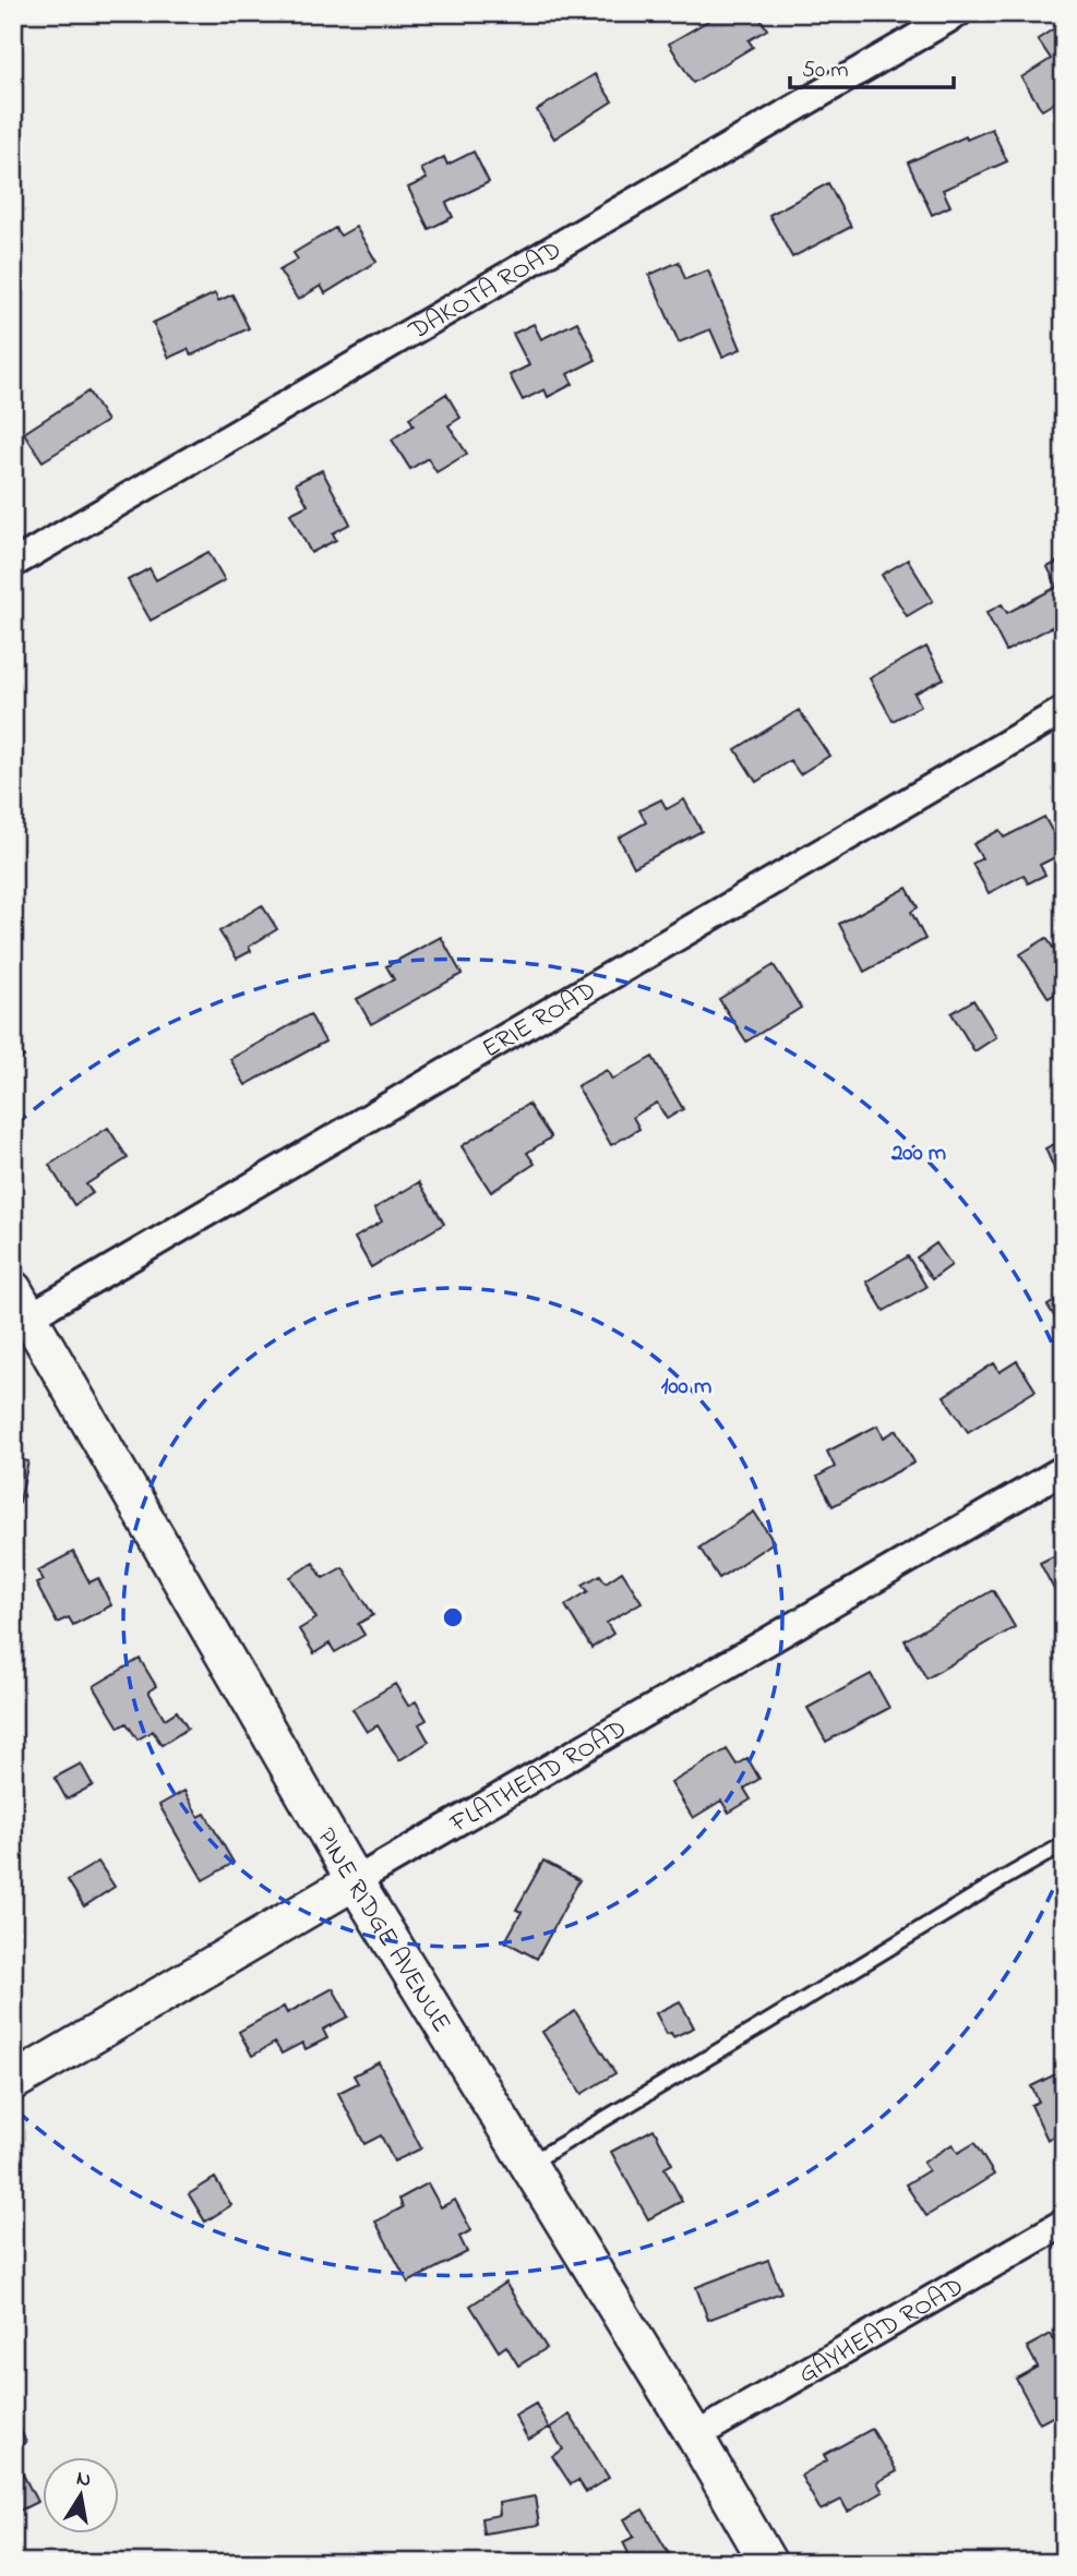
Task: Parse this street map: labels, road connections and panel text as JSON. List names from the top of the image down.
{
  "streets": {
    "street": [
      "DAKOTA ROAD",
      "ERIE ROAD",
      "FLATHEAD ROAD",
      "PINE RIDGE AVENUE",
      "GAYHEAD ROAD"
    ]
  },
  "crossings": [
    ["ERIE ROAD", "PINE RIDGE AVENUE"],
    ["FLATHEAD ROAD", "PINE RIDGE AVENUE"],
    ["PINE RIDGE AVENUE", "GAYHEAD ROAD"]
  ],
  "scale_bar": "50 m",
  "north": "top",
  "rings": ["200 m", "100 m"]
}
